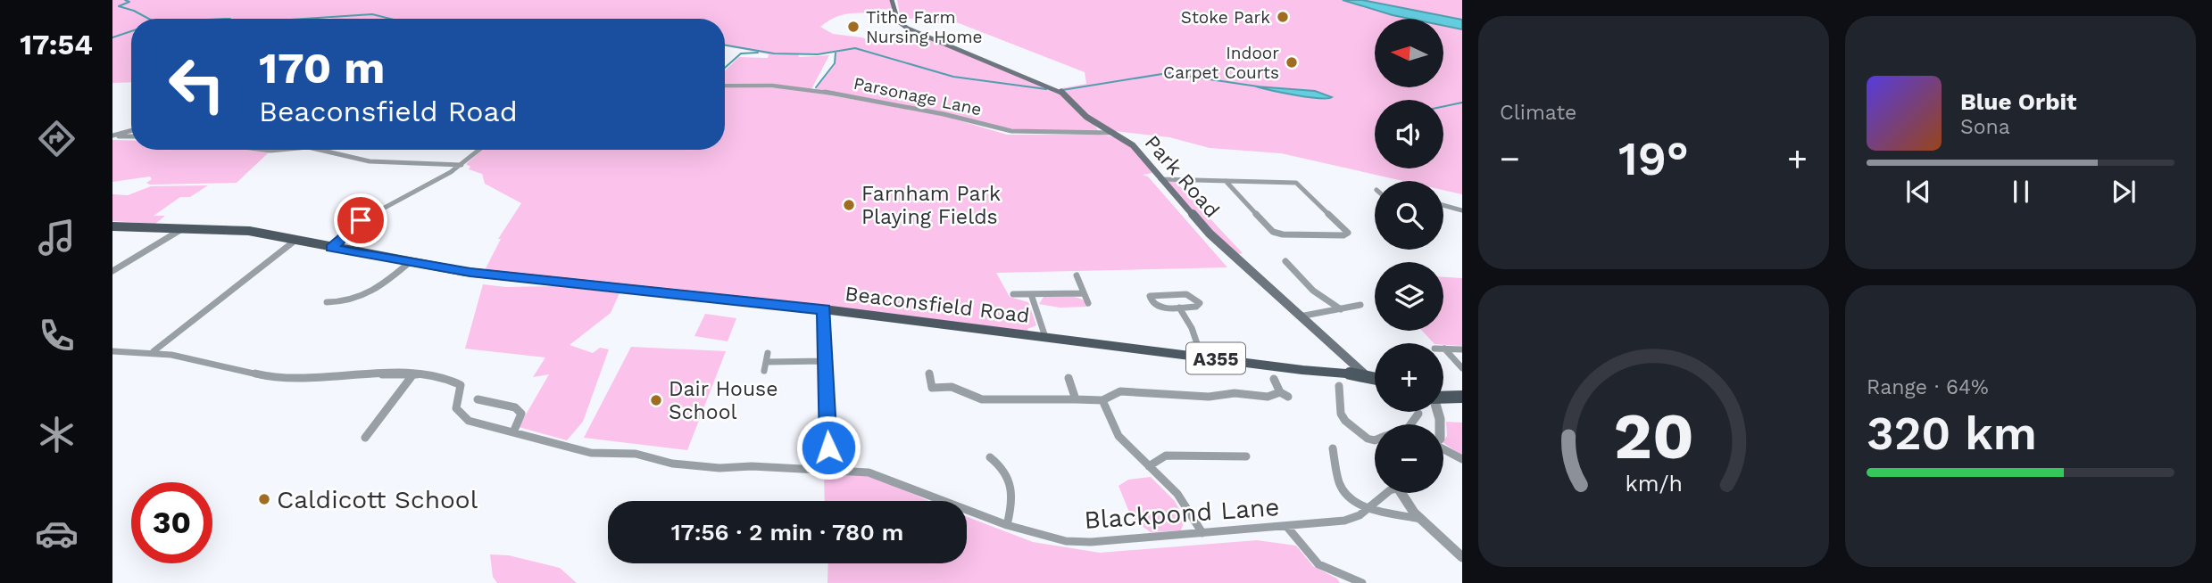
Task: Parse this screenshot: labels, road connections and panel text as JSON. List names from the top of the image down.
{
  "streets": {
    "main road": ["Park Road", "Beaconsfield Road", "A355"],
    "street": ["Parsonage Lane", "Blackpond Lane"]
  },
  "crossings": [
    ["Parsonage Lane", "Park Road"],
    ["Park Road", "Beaconsfield Road"]
  ],
  "places": [
    "Stoke Park",
    "Tithe Farm Nursing Home",
    "Indoor Carpet Courts",
    "Farnham Park Playing Fields",
    "Dair House School",
    "Caldicott School"
  ],
  "north": "left",
  "page": {
    "tabs": "17:54",
    "tile": [
      "Climate",
      ["Range · 64%", "320 km"]
    ],
    "map_buttons": ["+", "−"],
    "turn": ["170 m", "Beaconsfield Road"],
    "song": ["Blue Orbit", "Sona"],
    "heat": ["−", "19°", "+"],
    "limit": "30",
    "trip": "17:56 · 2 min · 780 m",
    "gauge": ["20", "km/h"]
  }
}
